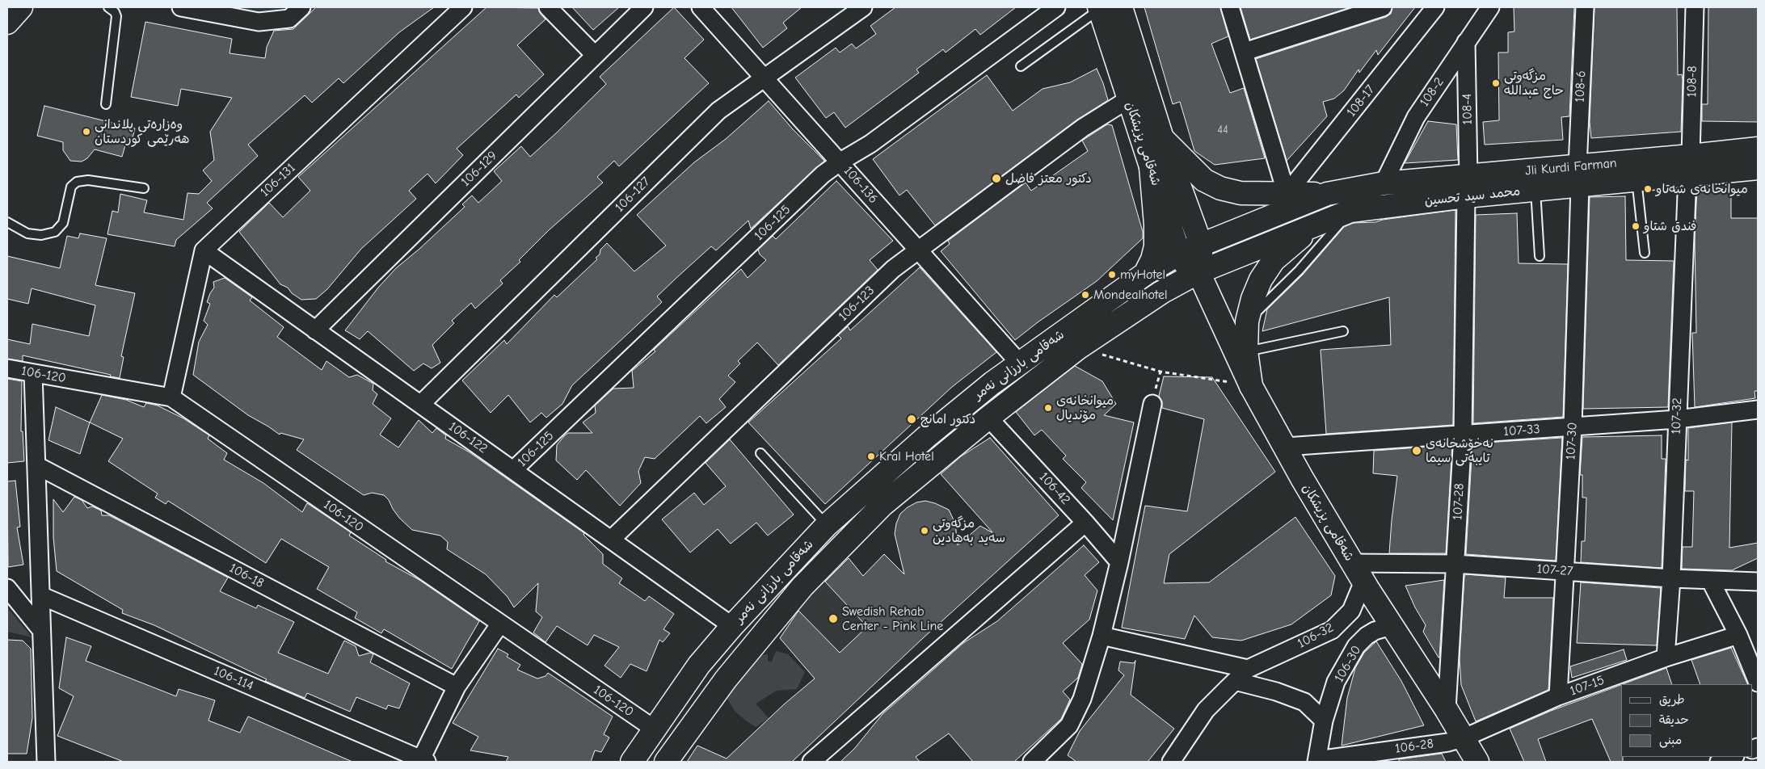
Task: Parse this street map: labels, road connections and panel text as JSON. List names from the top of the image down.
{
  "streets": {
    "main road": [
      "شەقامی پزیشکان",
      "Jli Kurdi Farman",
      "محمد سید تحسین",
      "شەقامی بارزانی نەمر"
    ],
    "street": [
      "108-8",
      "108-6",
      "108-2",
      "108-17",
      "108-4",
      "106-129",
      "106-131",
      "106-136",
      "106-127",
      "106-125",
      "106-123",
      "106-120",
      "107-32",
      "107-33",
      "106-122",
      "107-30",
      "106-42",
      "107-28",
      "107-27",
      "106-18",
      "106-32",
      "106-30",
      "106-114",
      "107-15",
      "106-28"
    ]
  },
  "crossings": [
    ["108-8", "Jli Kurdi Farman"],
    ["108-8", "محمد سید تحسین"],
    ["108-8", "107-32"],
    ["108-6", "Jli Kurdi Farman"],
    ["108-6", "محمد سید تحسین"],
    ["108-6", "107-30"],
    ["108-2", "108-4"],
    ["108-2", "Jli Kurdi Farman"],
    ["108-2", "شەقامی بارزانی نەمر"],
    ["108-4", "Jli Kurdi Farman"],
    ["108-4", "محمد سید تحسین"],
    ["108-4", "107-28"],
    ["شەقامی پزیشکان", "محمد سید تحسین"],
    ["شەقامی پزیشکان", "106-123"],
    ["شەقامی پزیشکان", "شەقامی بارزانی نەمر"],
    ["شەقامی پزیشکان", "107-33"],
    ["شەقامی پزیشکان", "107-28"],
    ["شەقامی پزیشکان", "107-27"],
    ["شەقامی پزیشکان", "106-32"],
    ["شەقامی پزیشکان", "106-30"],
    ["شەقامی پزیشکان", "107-15"],
    ["شەقامی پزیشکان", "106-28"],
    ["Jli Kurdi Farman", "محمد سید تحسین"],
    ["Jli Kurdi Farman", "شەقامی بارزانی نەمر"],
    ["Jli Kurdi Farman", "107-32"],
    ["Jli Kurdi Farman", "107-30"],
    ["Jli Kurdi Farman", "107-28"],
    ["106-129", "106-122"],
    ["106-131", "106-122"],
    ["106-136", "106-127"],
    ["106-136", "106-125"],
    ["106-136", "106-123"],
    ["106-136", "شەقامی بارزانی نەمر"],
    ["106-127", "106-122"],
    ["محمد سید تحسین", "شەقامی بارزانی نەمر"],
    ["محمد سید تحسین", "107-32"],
    ["محمد سید تحسین", "107-30"],
    ["محمد سید تحسین", "107-28"],
    ["106-125", "106-122"],
    ["106-123", "106-122"],
    ["شەقامی بارزانی نەمر", "106-120"],
    ["شەقامی بارزانی نەمر", "106-122"],
    ["شەقامی بارزانی نەمر", "106-42"],
    ["107-32", "107-33"],
    ["107-32", "107-27"],
    ["107-32", "107-15"],
    ["107-33", "107-30"],
    ["107-33", "107-28"],
    ["107-30", "107-27"],
    ["107-30", "107-15"],
    ["107-28", "107-27"],
    ["106-30", "106-28"],
    ["107-15", "106-28"]
  ],
  "places": [
    "مزگەوتی حاج عبدالله",
    "وەزارەتی پلاندانی هەرێمی کوردستان",
    "دكتور معتز فاضل",
    "میوانخانەی شەتاو",
    "فندق شتاو",
    "myHotel",
    "Mondealhotel",
    "میوانخانەی مۆندیال",
    "دكتور امانج",
    "نەخۆشخانەی تایبەتی سیما",
    "Kral Hotel",
    "مزگەوتی سەید بەهادین",
    "Swedish Rehab Center - Pink Line"
  ],
  "house_numbers": ["44"],
  "legend": ["طريق", "حديقة", "مبنى"]
}
